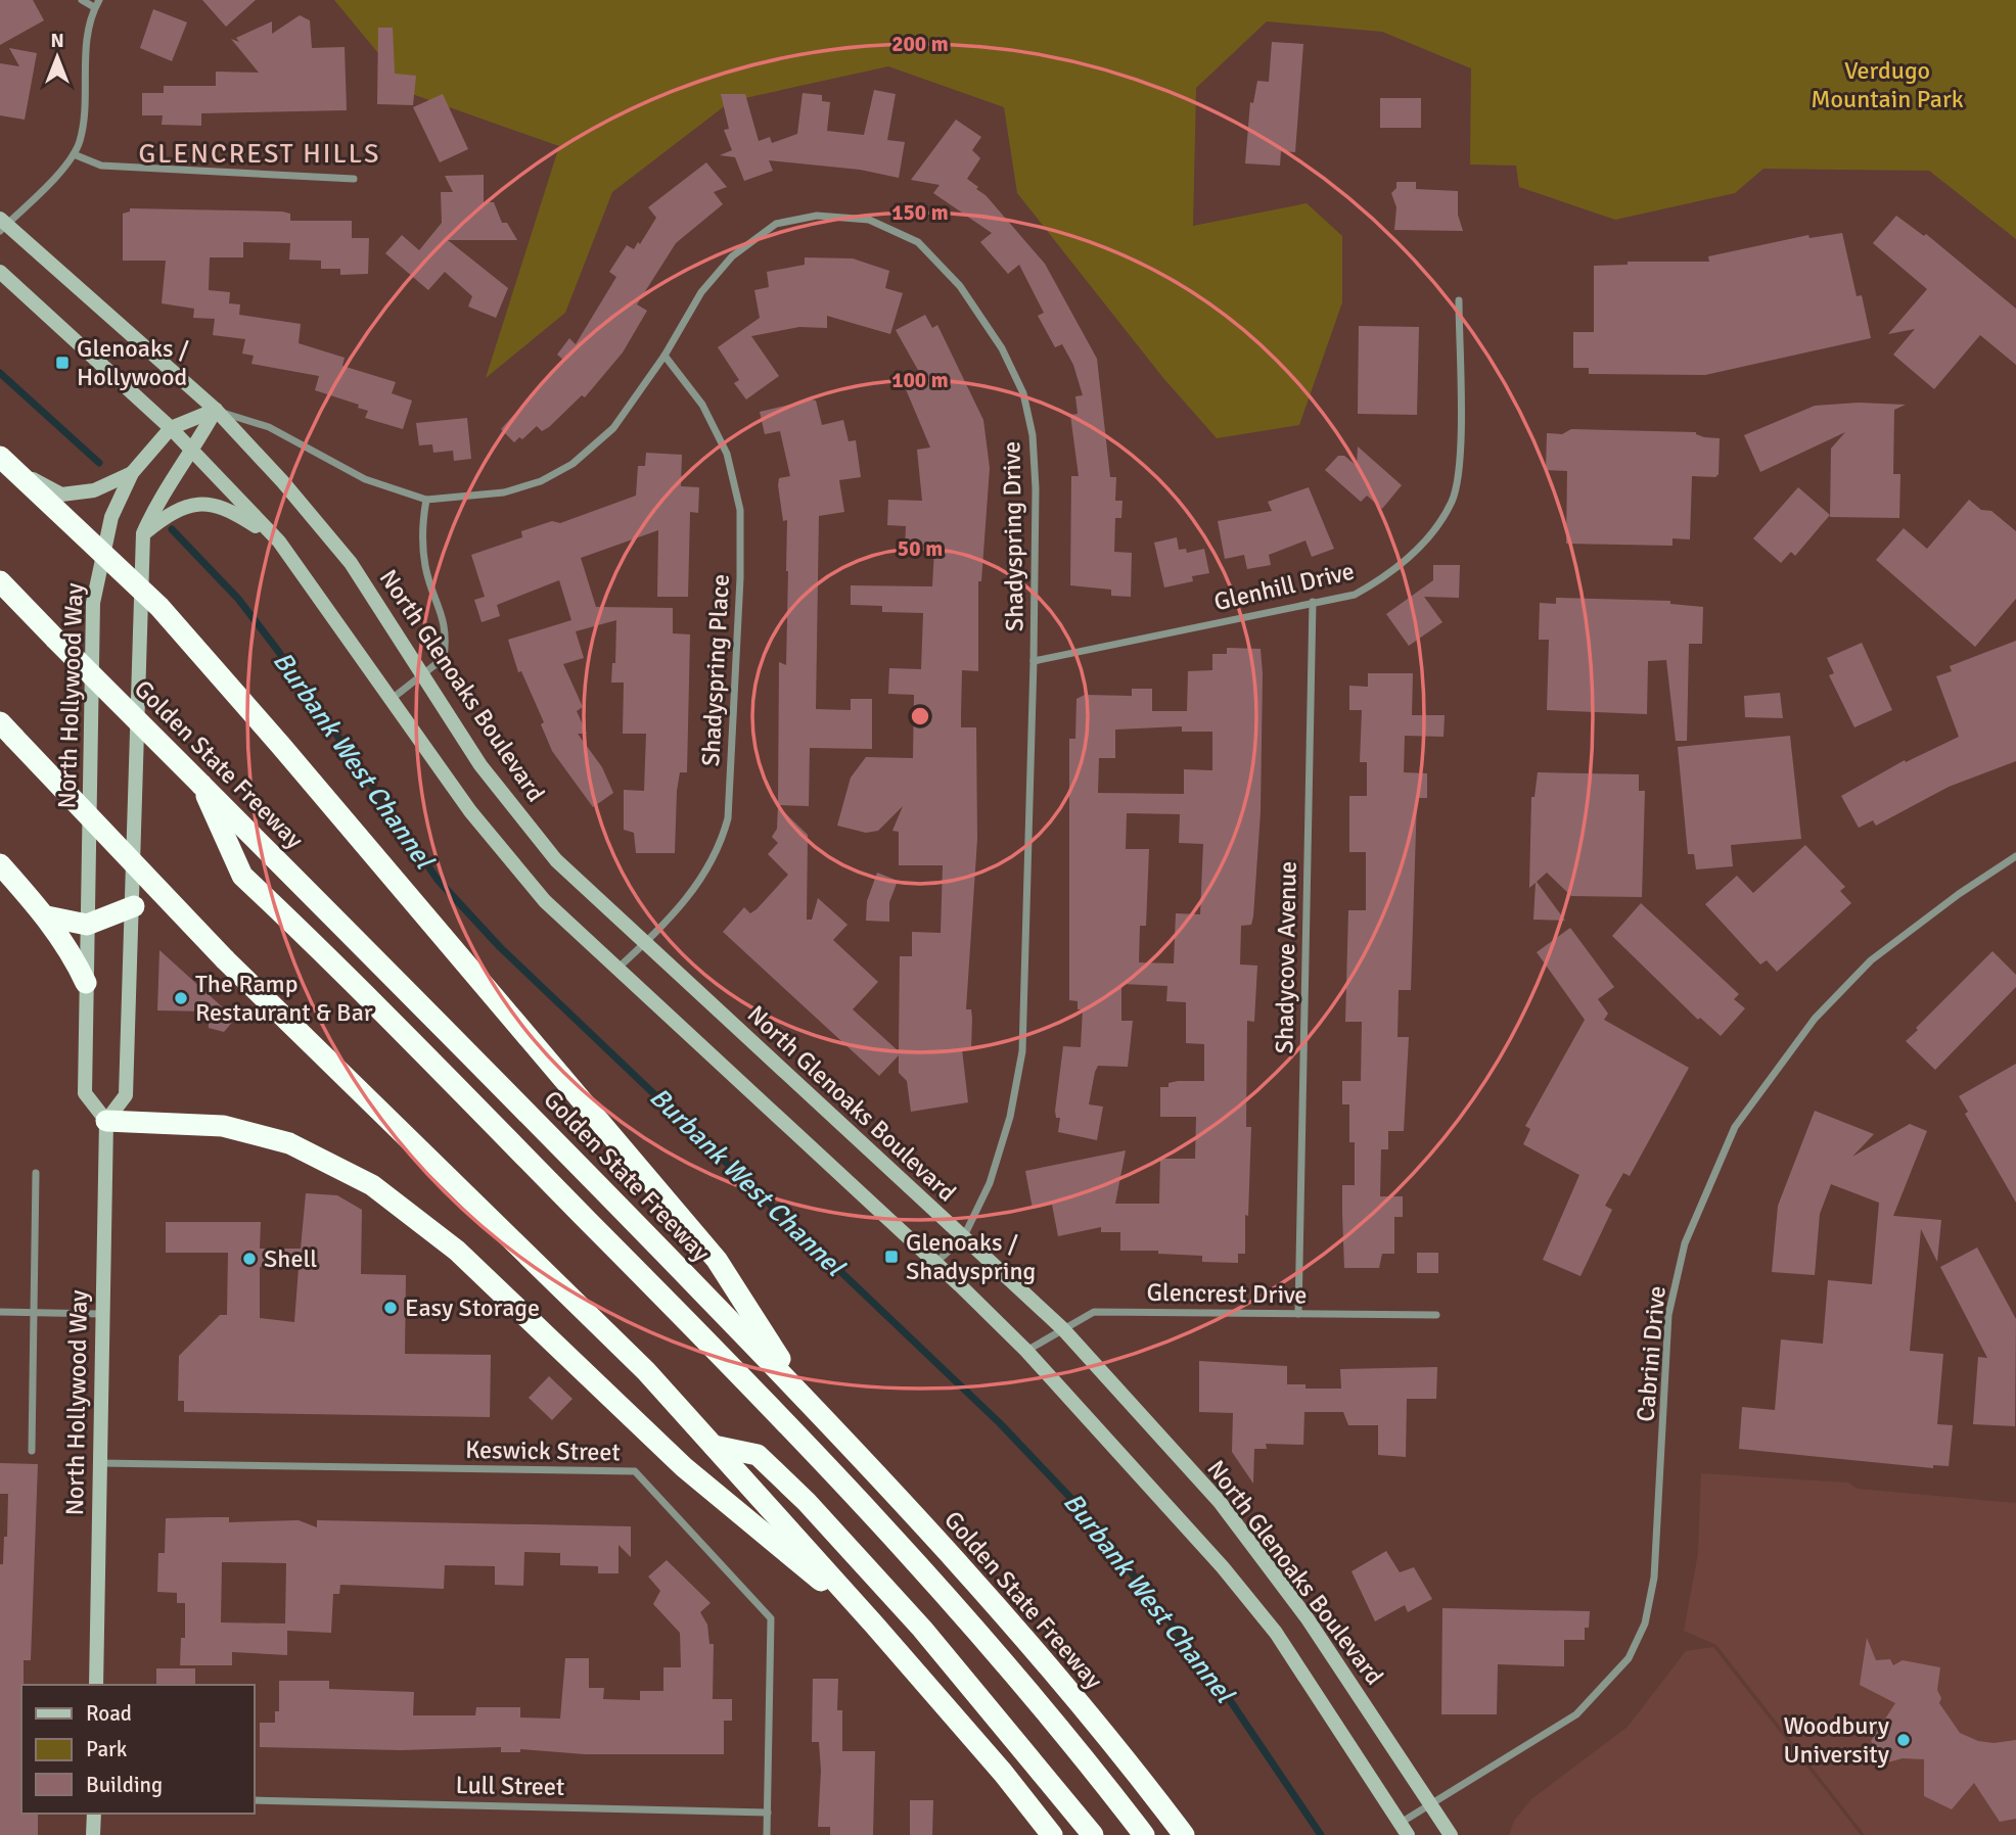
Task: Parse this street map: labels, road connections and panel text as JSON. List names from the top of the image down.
{
  "streets": {
    "highway": ["Golden State Freeway"],
    "main road": ["North Glenoaks Boulevard", "North Hollywood Way"],
    "street": [
      "Shadyspring Drive",
      "Glenhill Drive",
      "Shadyspring Place",
      "Shadycove Avenue",
      "Glencrest Drive",
      "Cabrini Drive",
      "Keswick Street",
      "Lull Street"
    ]
  },
  "crossings": [
    ["Shadyspring Drive", "Glenhill Drive"],
    ["Shadyspring Drive", "Shadyspring Place"],
    ["Shadyspring Drive", "North Glenoaks Boulevard"],
    ["Shadyspring Drive", "North Hollywood Way"],
    ["Glenhill Drive", "Shadycove Avenue"],
    ["Shadyspring Place", "North Glenoaks Boulevard"],
    ["North Glenoaks Boulevard", "North Hollywood Way"],
    ["North Glenoaks Boulevard", "Glencrest Drive"],
    ["North Glenoaks Boulevard", "Cabrini Drive"],
    ["North Hollywood Way", "Keswick Street"],
    ["Shadycove Avenue", "Glencrest Drive"],
    ["Keswick Street", "Lull Street"]
  ],
  "districts": ["GLENCREST HILLS"],
  "water": ["Burbank West Channel"],
  "parks": ["Verdugo Mountain Park"],
  "places": {
    "transit": ["Glenoaks / Hollywood", "Glenoaks / Shadyspring"],
    "other": [
      "The Ramp Restaurant & Bar",
      "Shell",
      "Easy Storage",
      "Woodbury University"
    ]
  },
  "legend": ["Road", "Park", "Building"],
  "north": "top",
  "rings": [
    "200 m",
    "150 m",
    "100 m",
    "50 m"
  ]
}
